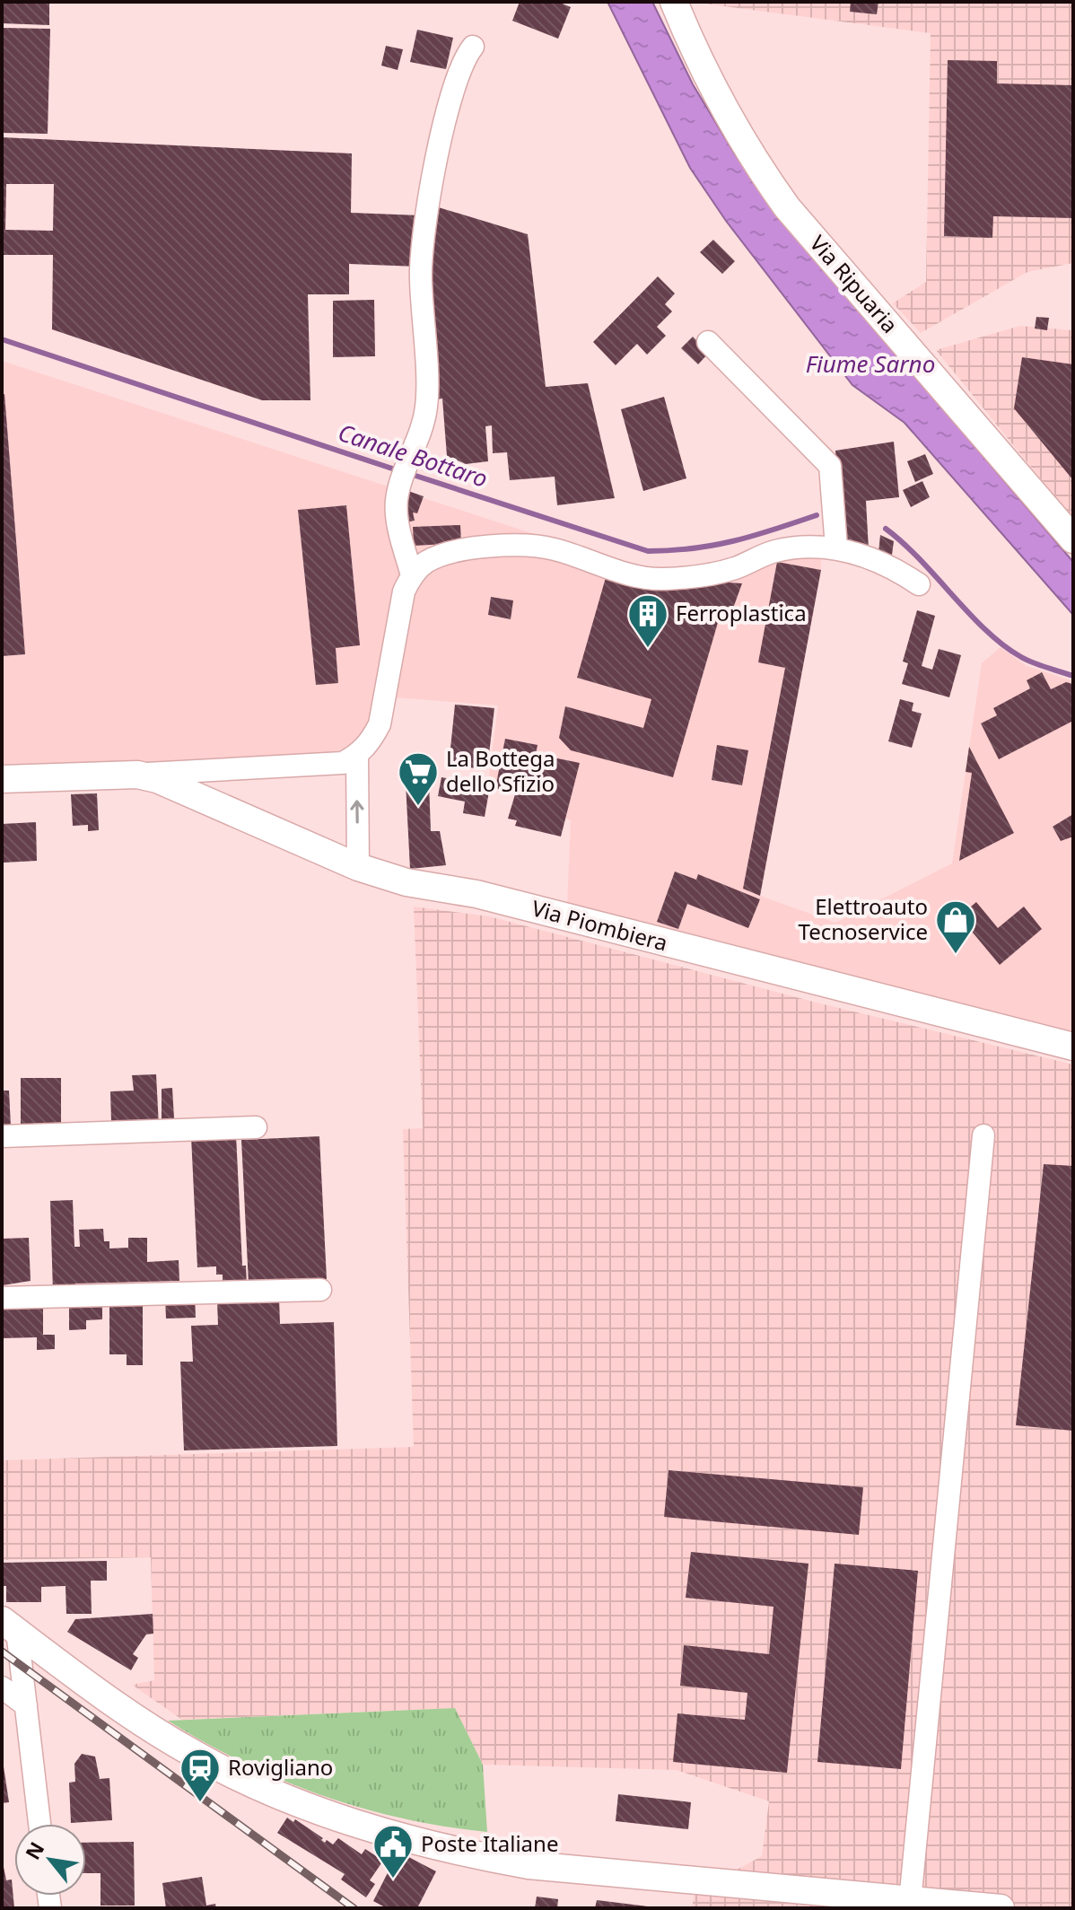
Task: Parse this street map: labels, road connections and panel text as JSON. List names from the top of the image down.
{
  "streets": {
    "street": ["Via Ripuaria", "Via Piombiera"]
  },
  "water": ["Fiume Sarno", "Canale Bottaro"],
  "places": {
    "building": ["Ferroplastica"],
    "supermarket": ["La Bottega dello Sfizio"],
    "shop": ["Elettroauto Tecnoservice"],
    "station": ["Rovigliano"],
    "public building": ["Poste Italiane"]
  },
  "north": "top left"
}
